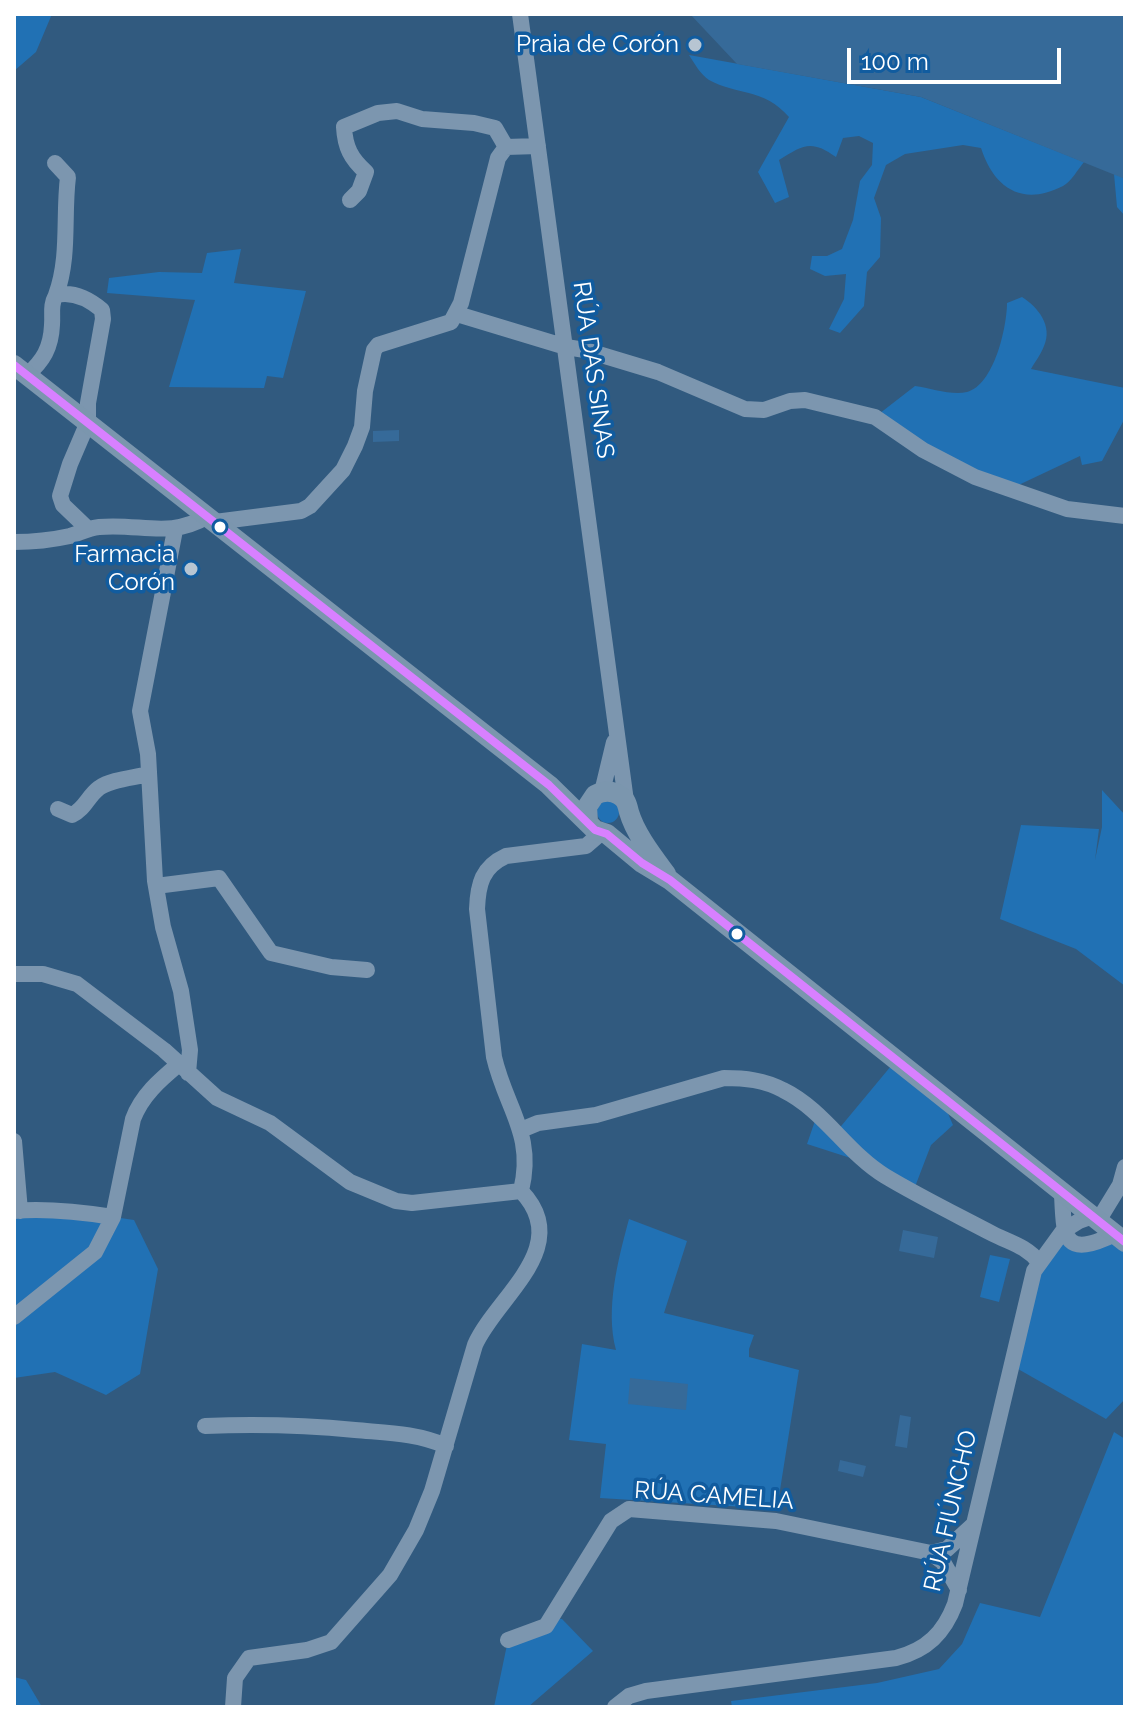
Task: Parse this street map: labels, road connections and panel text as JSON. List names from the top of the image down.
{
  "streets": {
    "street": ["RÚA DAS SINAS", "RÚA CAMELIA", "RÚA FIÚNCHO"]
  },
  "crossings": [
    ["RÚA CAMELIA", "RÚA FIÚNCHO"]
  ],
  "places": ["Praia de Corón", "Farmacia Corón"],
  "scale_bar": "100 m"
}
